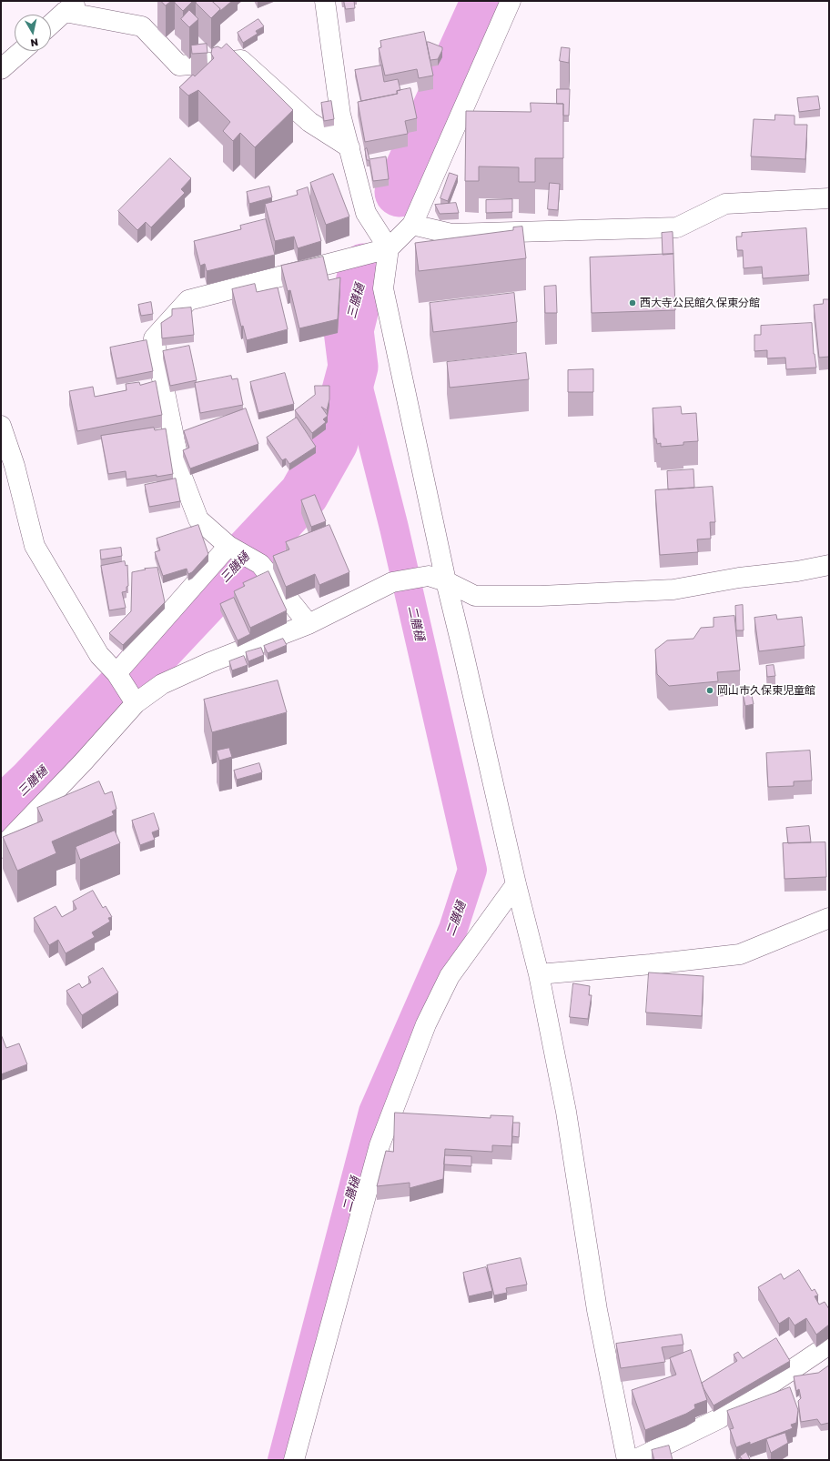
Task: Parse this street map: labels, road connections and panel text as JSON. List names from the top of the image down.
{
  "water": ["三膳樋", "二膳樋"],
  "places": ["西大寺公民館久保東分館", "岡山市久保東児童館"],
  "north": "bottom"
}
